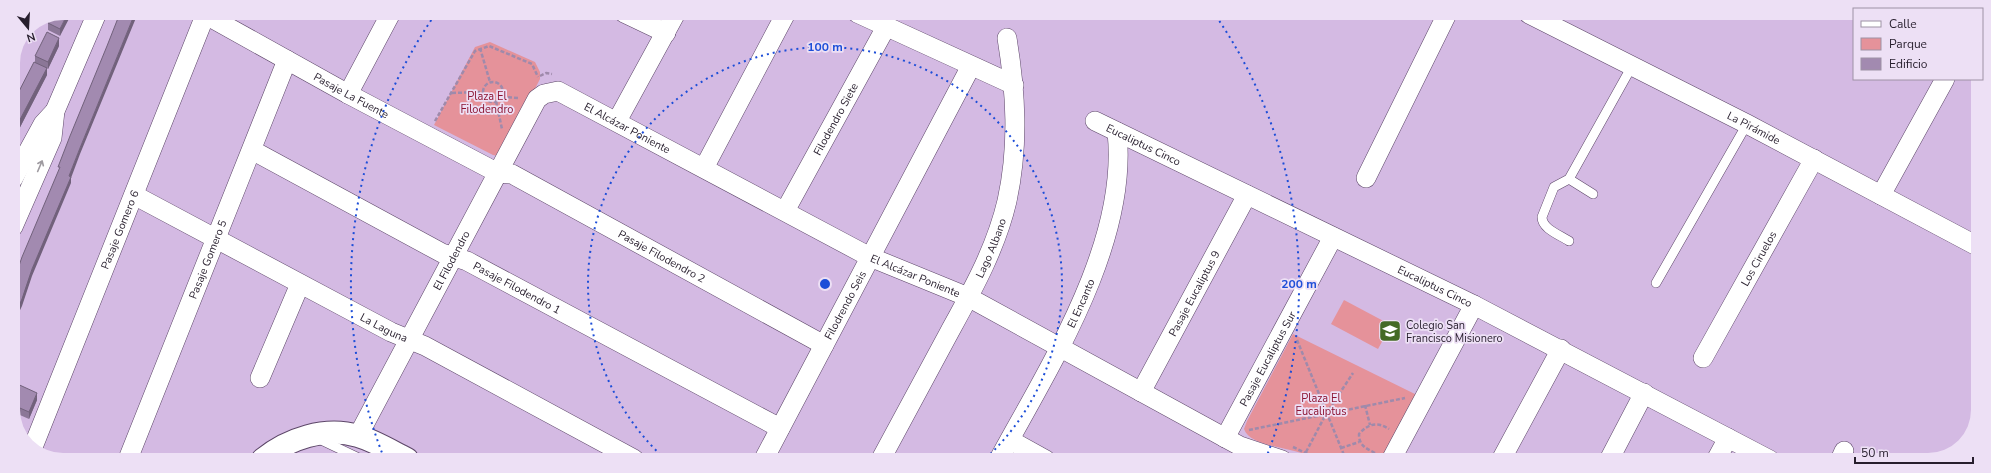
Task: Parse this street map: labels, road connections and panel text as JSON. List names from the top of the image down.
{
  "streets": {
    "street": [
      "Pasaje La Fuente",
      "Filodendro Siete",
      "El Alcázar Poniente",
      "La Pirámide",
      "Eucaliptus Cinco",
      "Pasaje Gomero 6",
      "Lago Albano",
      "Pasaje Filodendro 2",
      "Los Ciruelos",
      "Pasaje Gomero 5",
      "El Filodendro",
      "Pasaje Filodendro 1",
      "Pasaje Eucaliptus 9",
      "El Encanto",
      "Filodrendo Seis",
      "La Laguna",
      "Pasaje Eucaliptus Sur"
    ]
  },
  "crossings": [
    ["Pasaje La Fuente", "Pasaje Filodendro 2"],
    ["Pasaje La Fuente", "Pasaje Gomero 5"],
    ["Pasaje La Fuente", "El Filodendro"],
    ["Filodendro Siete", "El Alcázar Poniente"],
    ["El Alcázar Poniente", "Lago Albano"],
    ["El Alcázar Poniente", "El Filodendro"],
    ["El Alcázar Poniente", "Pasaje Eucaliptus 9"],
    ["El Alcázar Poniente", "El Encanto"],
    ["El Alcázar Poniente", "Filodrendo Seis"],
    ["El Alcázar Poniente", "Pasaje Eucaliptus Sur"],
    ["La Pirámide", "Los Ciruelos"],
    ["Eucaliptus Cinco", "Pasaje Eucaliptus 9"],
    ["Eucaliptus Cinco", "El Encanto"],
    ["Eucaliptus Cinco", "Pasaje Eucaliptus Sur"],
    ["Pasaje Gomero 6", "La Laguna"],
    ["Pasaje Filodendro 2", "El Filodendro"],
    ["Pasaje Filodendro 2", "Filodrendo Seis"],
    ["Pasaje Gomero 5", "Pasaje Filodendro 1"],
    ["Pasaje Gomero 5", "La Laguna"],
    ["El Filodendro", "Pasaje Filodendro 1"],
    ["El Filodendro", "La Laguna"],
    ["Pasaje Filodendro 1", "Filodrendo Seis"]
  ],
  "parks": ["Plaza El Filodendro", "Plaza El Eucaliptus"],
  "places": {
    "school or university": ["Colegio San Francisco Misionero"]
  },
  "legend": ["Calle", "Parque", "Edificio"],
  "scale_bar": "50 m",
  "north": "bottom",
  "rings": ["100 m", "200 m"]
}
